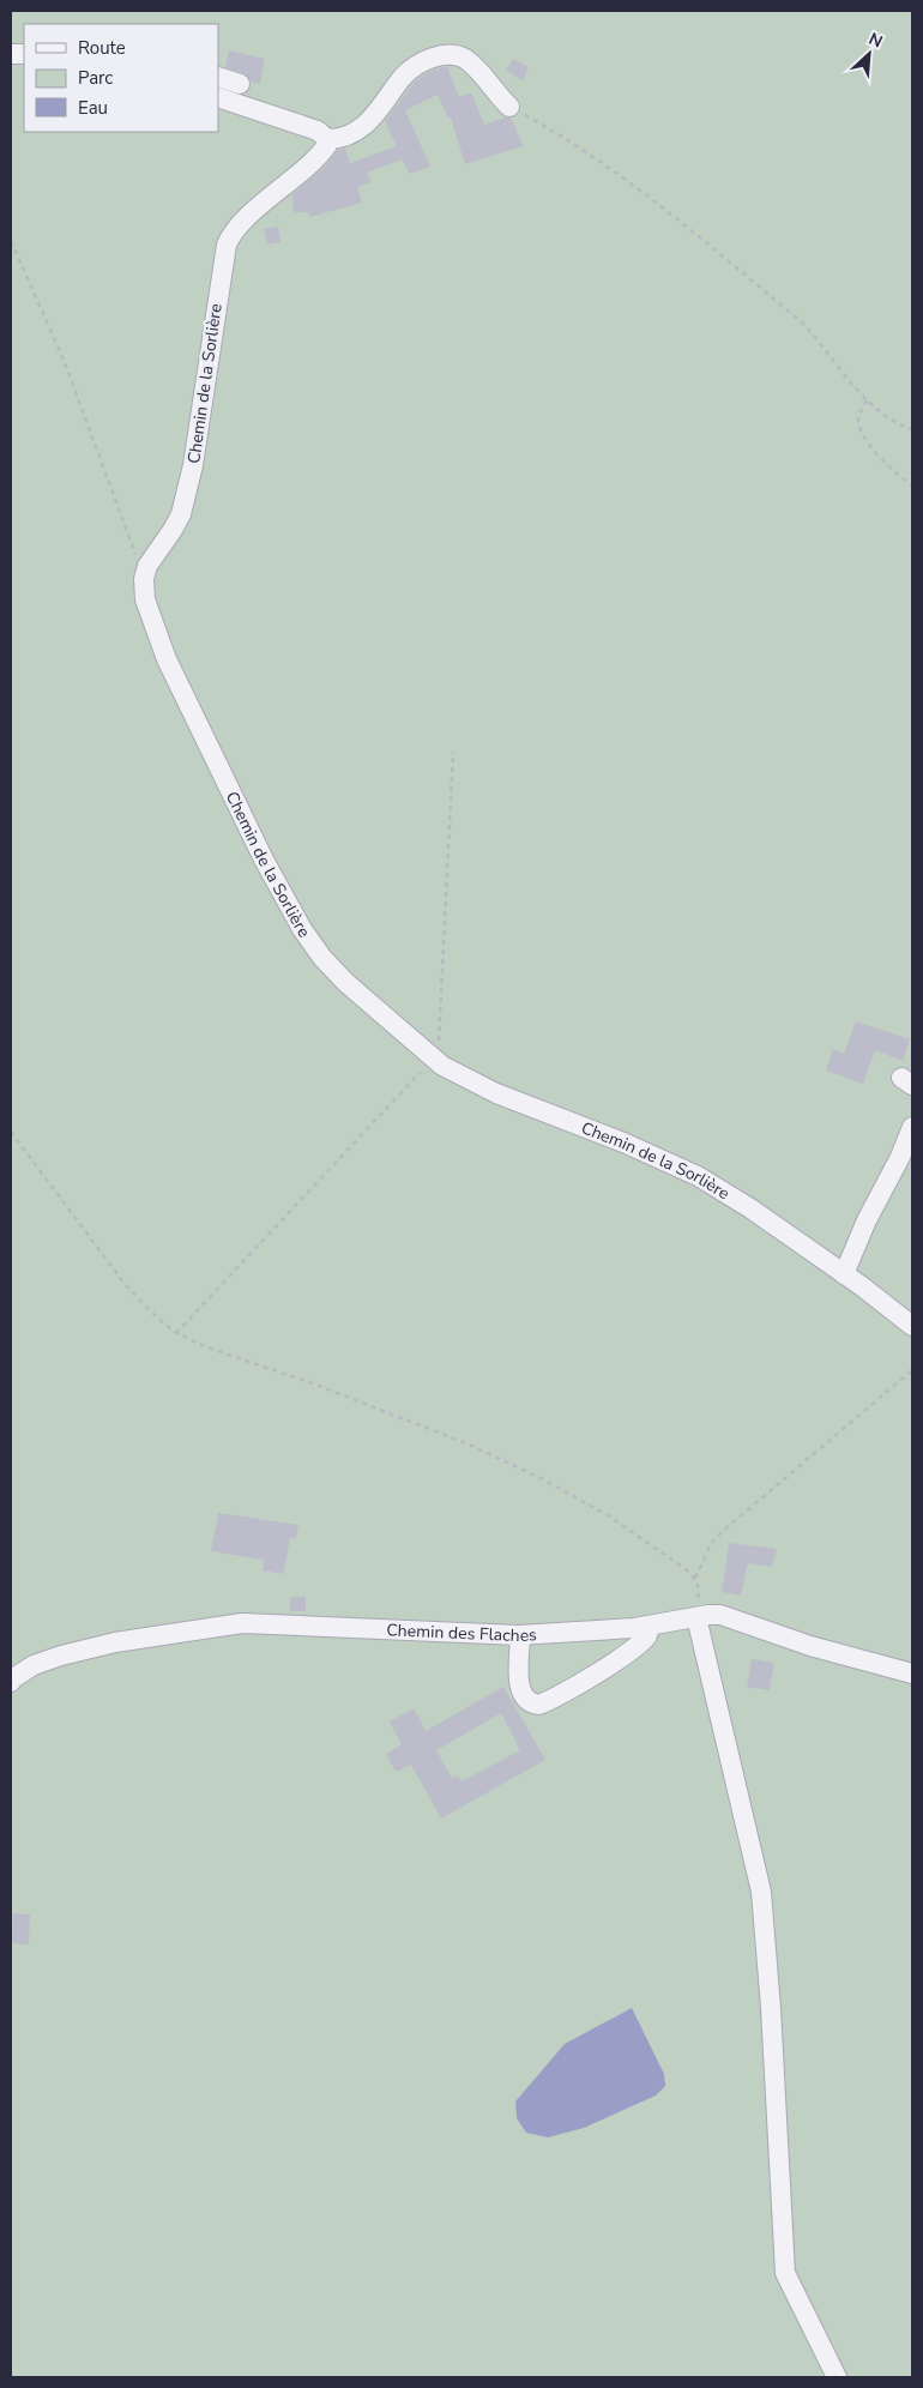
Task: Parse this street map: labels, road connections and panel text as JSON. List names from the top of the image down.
{
  "streets": {
    "street": ["Chemin de la Sorlière", "Chemin des Flaches"]
  },
  "legend": ["Route", "Parc", "Eau"],
  "north": "top right"
}
